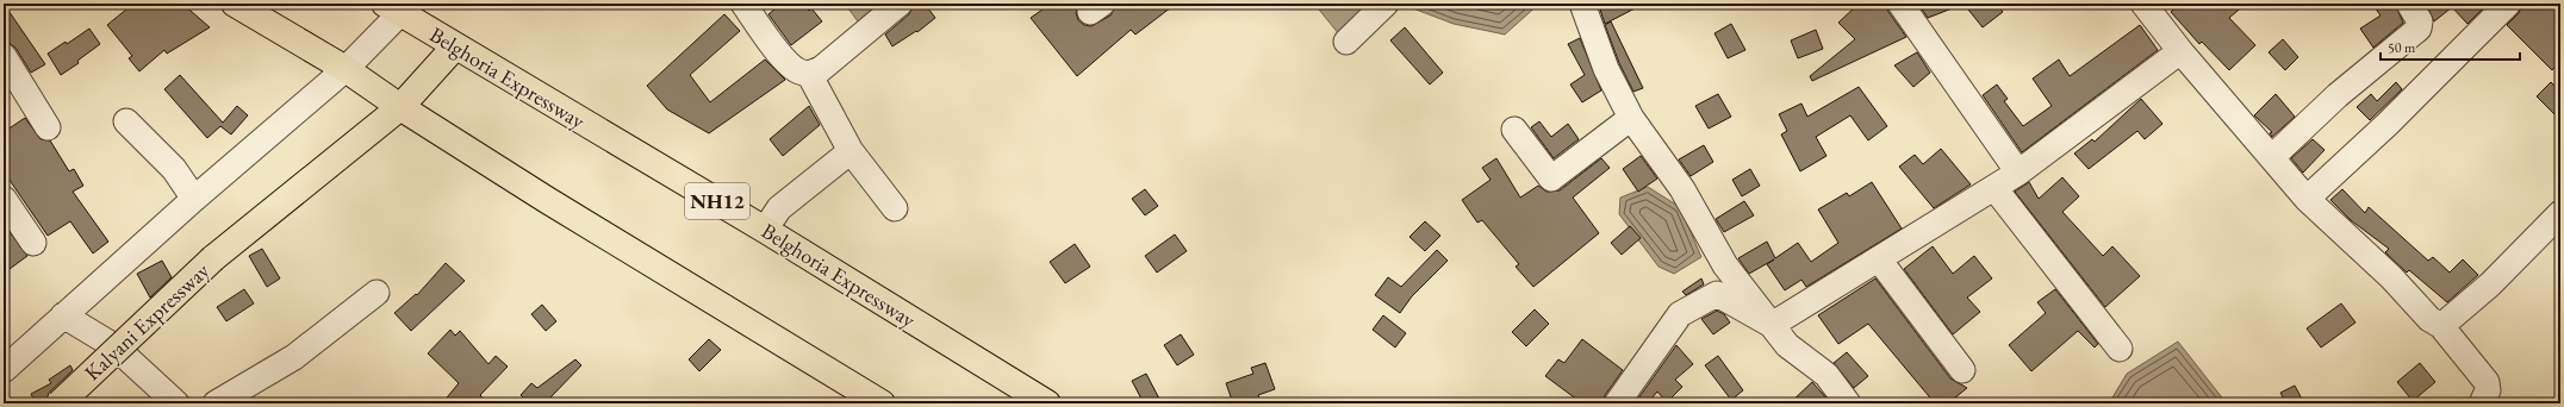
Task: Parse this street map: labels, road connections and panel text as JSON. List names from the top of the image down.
{
  "streets": {
    "highway": ["Belghoria Expressway", "NH12", "Kalyani Expressway"]
  },
  "crossings": [
    ["Belghoria Expressway", "Kalyani Expressway"]
  ],
  "scale_bar": "50 m"
}
